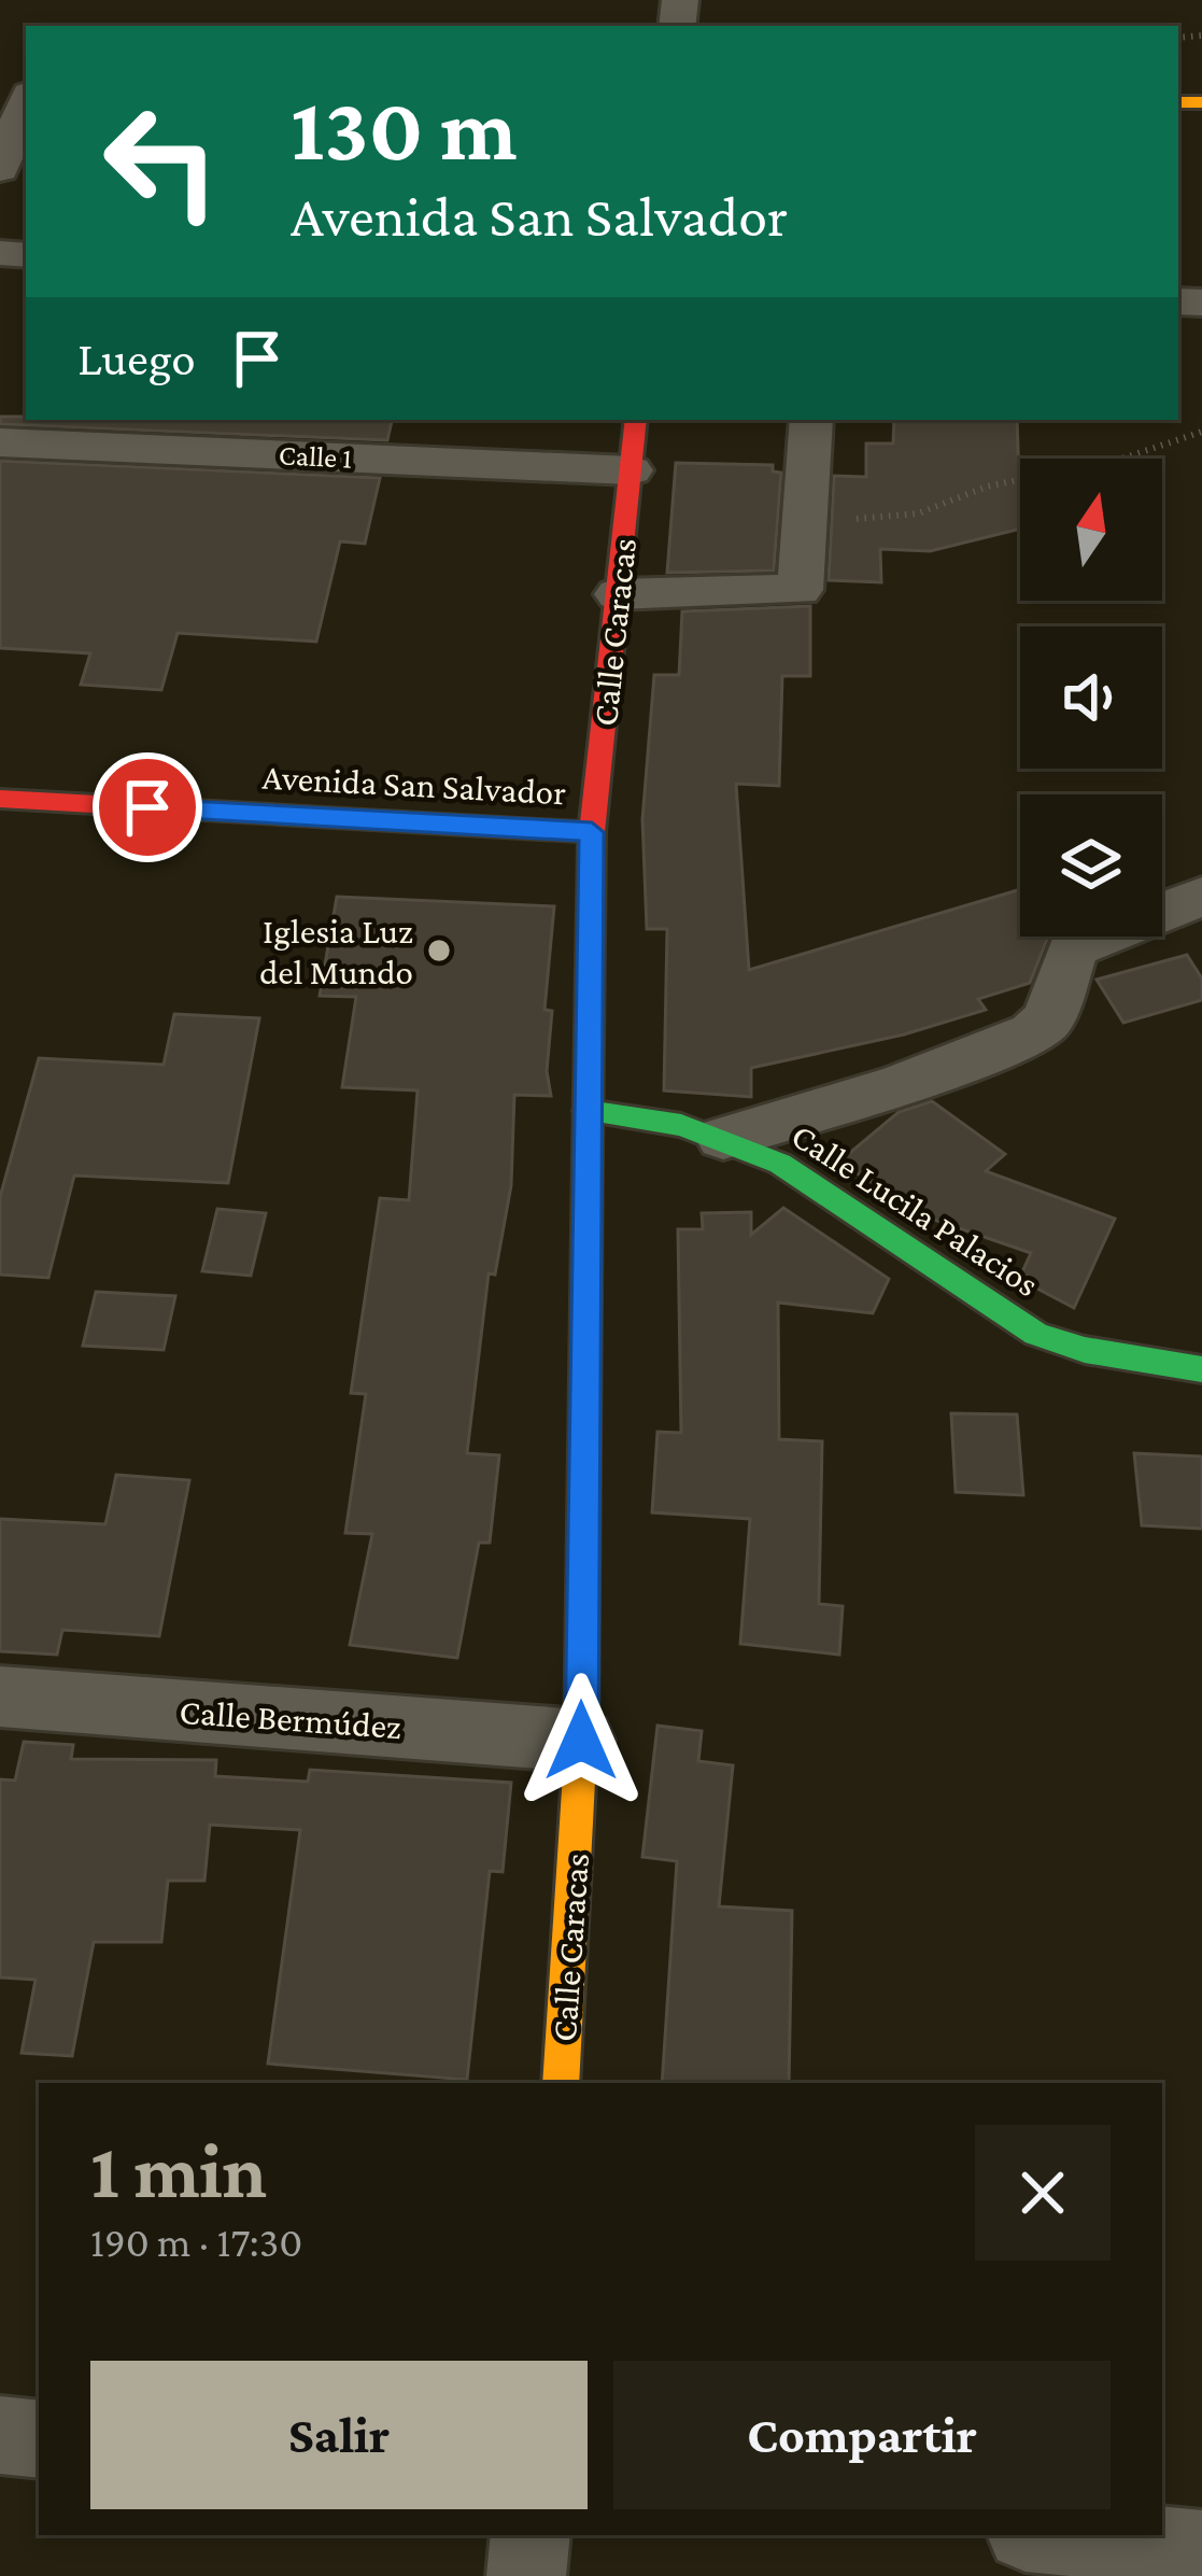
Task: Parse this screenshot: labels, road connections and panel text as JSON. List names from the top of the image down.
{
  "streets": {
    "street": [
      "Calle 1",
      "Calle Caracas",
      "Avenida San Salvador",
      "Calle Lucila Palacios",
      "Calle Bermúdez"
    ]
  },
  "crossings": [
    ["Calle 1", "Calle Caracas"],
    ["Calle Caracas", "Avenida San Salvador"],
    ["Calle Caracas", "Calle Lucila Palacios"],
    ["Calle Caracas", "Calle Bermúdez"]
  ],
  "places": ["Iglesia Luz del Mundo"],
  "north": "top",
  "page": {
    "turn": ["130 m", "Avenida San Salvador"],
    "then": "Luego",
    "heading": ["1 min", "190 m · 17:30"],
    "buttons": ["Salir", "Compartir"]
  }
}
